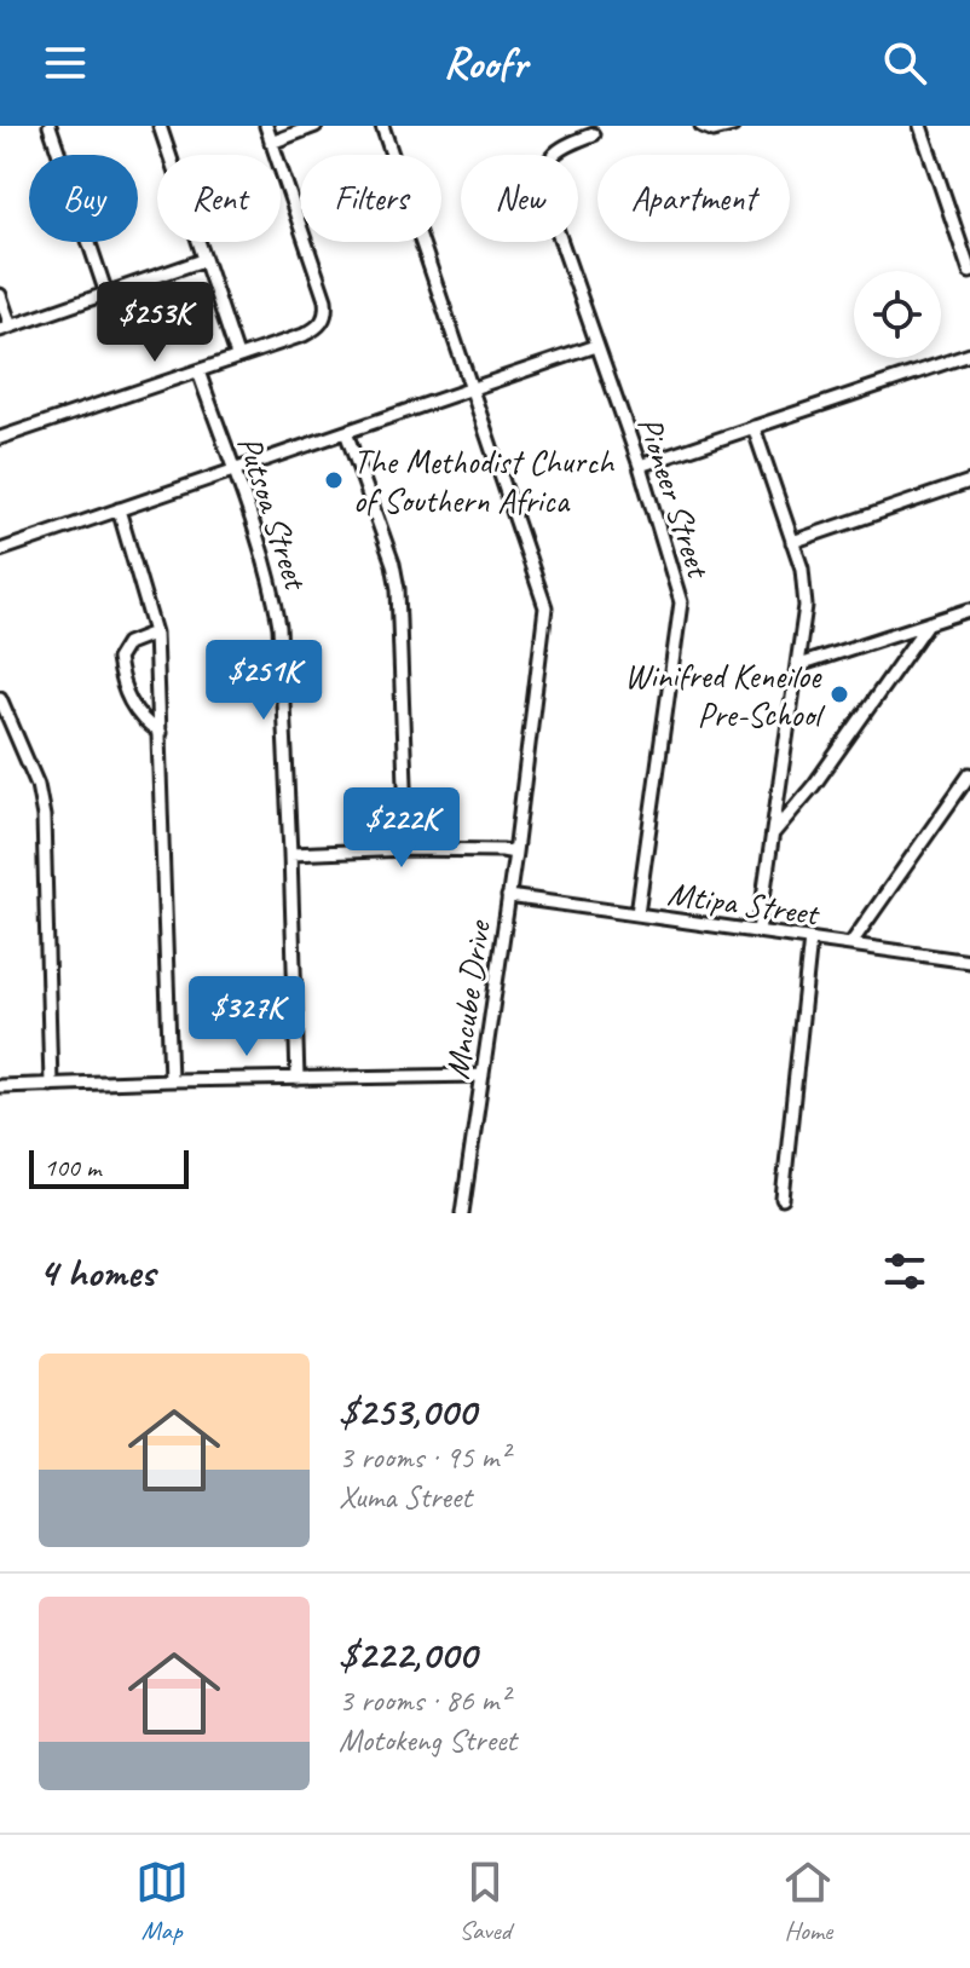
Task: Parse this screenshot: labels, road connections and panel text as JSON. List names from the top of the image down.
{
  "streets": {
    "street": [
      "Pioneer Street",
      "Putsoa Street",
      "Mtipa Street",
      "Mncube Drive"
    ]
  },
  "crossings": [
    ["Pioneer Street", "Mtipa Street"],
    ["Mtipa Street", "Mncube Drive"]
  ],
  "places": ["The Methodist Church of Southern Africa", "Winifred Keneiloe Pre-School"],
  "scale_bar": "100 m",
  "page": {
    "header": "Roofr",
    "chip": [
      "Buy",
      "Rent",
      "Filters",
      "New",
      "Apartment"
    ],
    "price": [
      "$253K",
      "$251K",
      "$222K",
      "$327K"
    ],
    "scale": "100 m",
    "heading": "4 homes",
    "list": [
      {
        "name": "$253,000",
        "note": "3 rooms · 95 m² · Xuma Street"
      },
      {
        "name": "$222,000",
        "note": "3 rooms · 86 m² · Motokeng Street"
      }
    ],
    "tabs": ["Map", "Saved", "Home"]
  }
}
